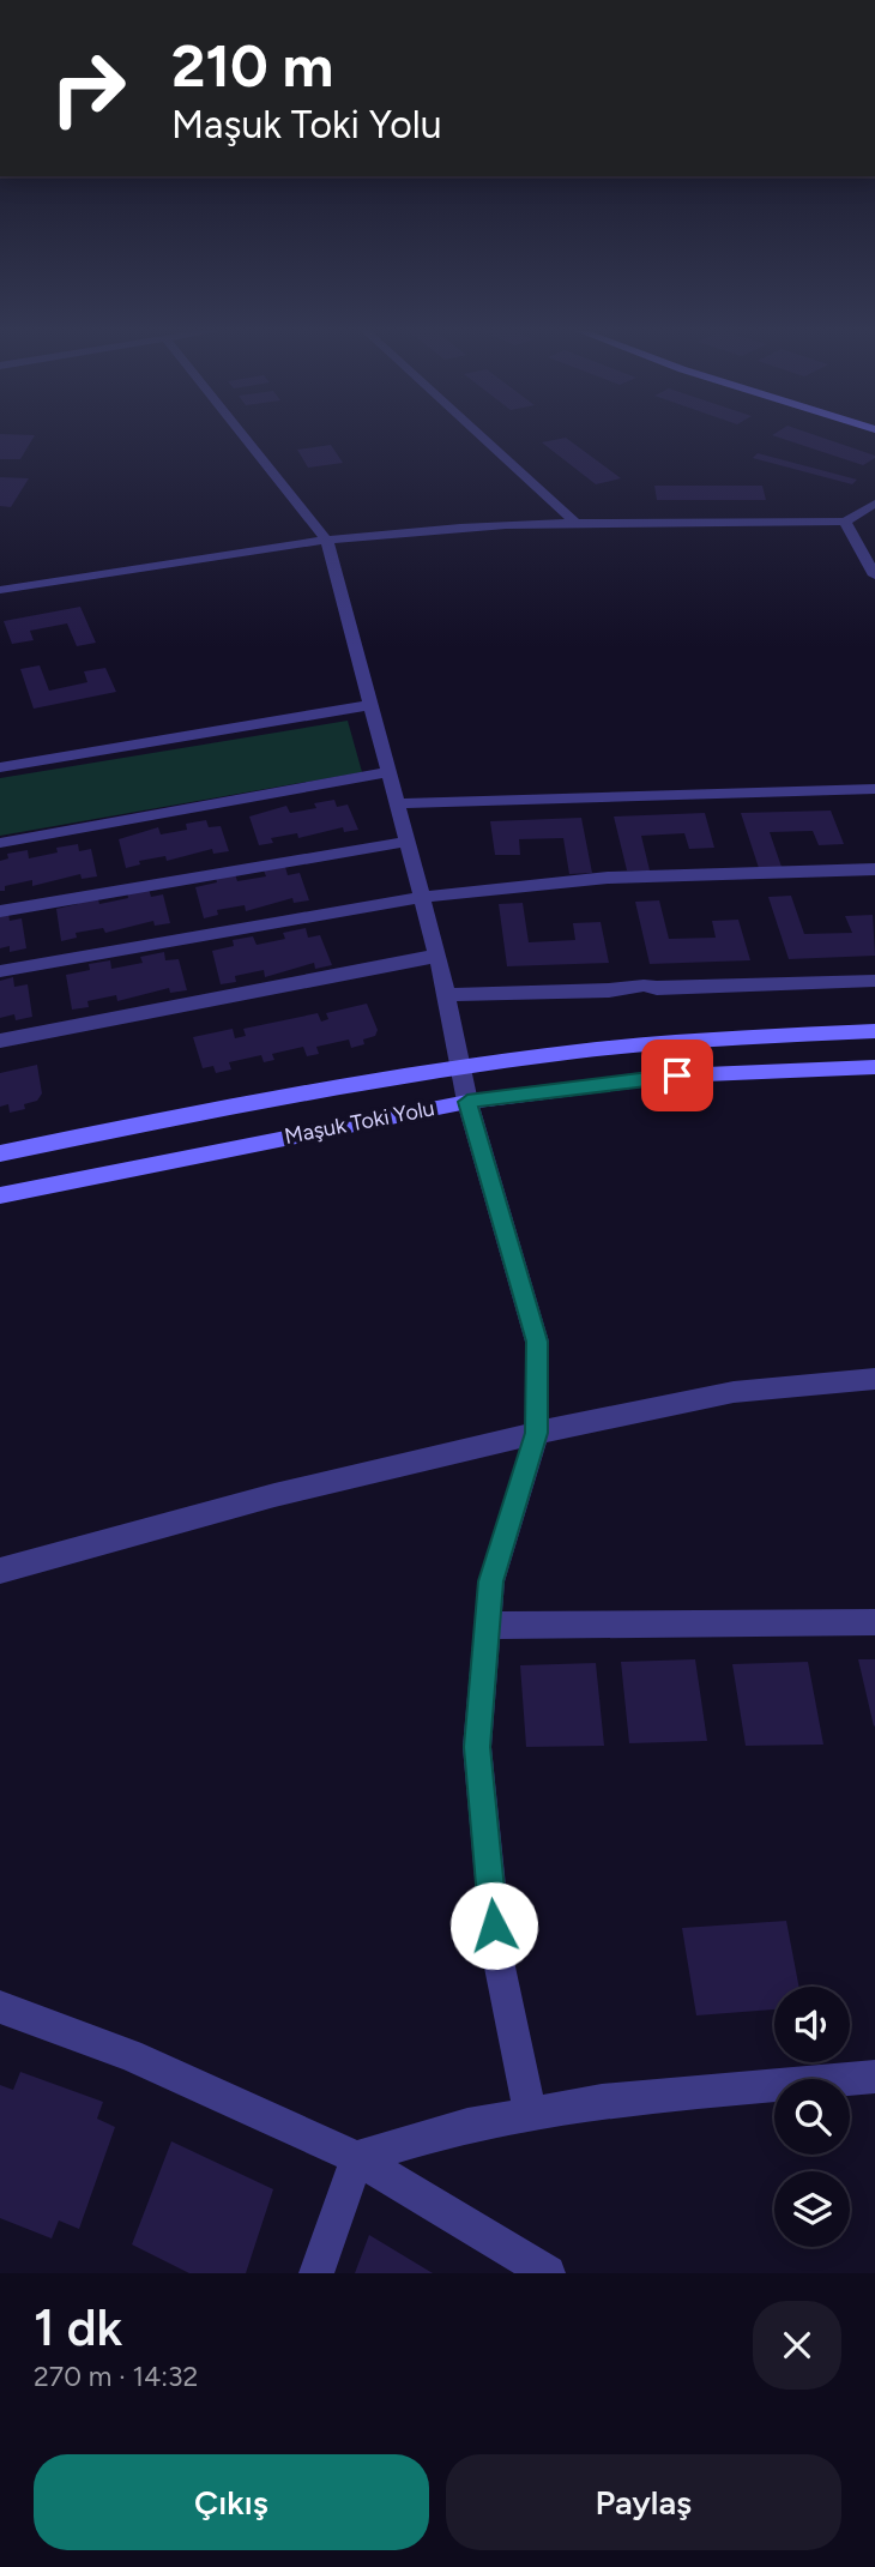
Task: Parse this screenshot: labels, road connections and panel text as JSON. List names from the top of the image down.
{
  "streets": {
    "main road": ["Maşuk Toki Yolu"]
  },
  "page": {
    "turn": ["210 m", "Maşuk Toki Yolu"],
    "heading": ["1 dk", "270 m · 14:32"],
    "buttons": ["Çıkış", "Paylaş"]
  }
}
